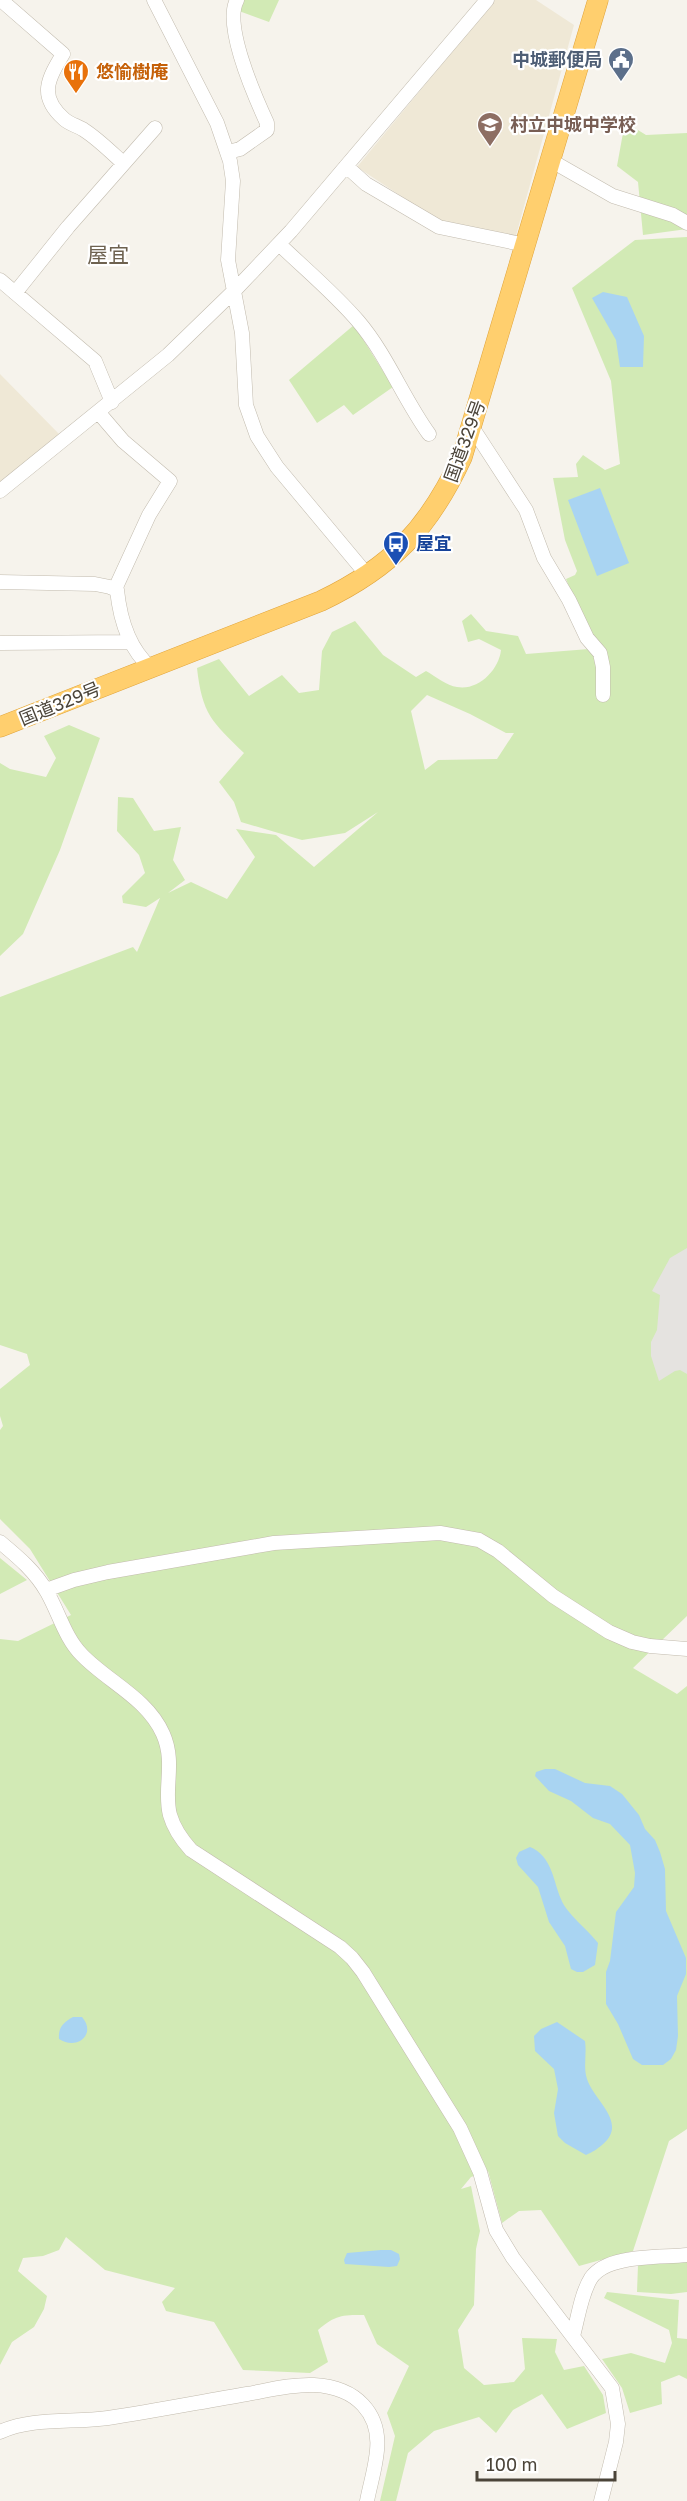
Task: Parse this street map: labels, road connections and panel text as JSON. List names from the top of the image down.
{
  "streets": {
    "highway": ["国道329号"]
  },
  "districts": ["屋宜"],
  "places": {
    "public building": ["中城郵便局"],
    "restaurant": ["悠愉樹庵"],
    "school or university": ["村立中城中学校"],
    "bus stop": ["屋宜"]
  },
  "scale_bar": "100 m"
}
